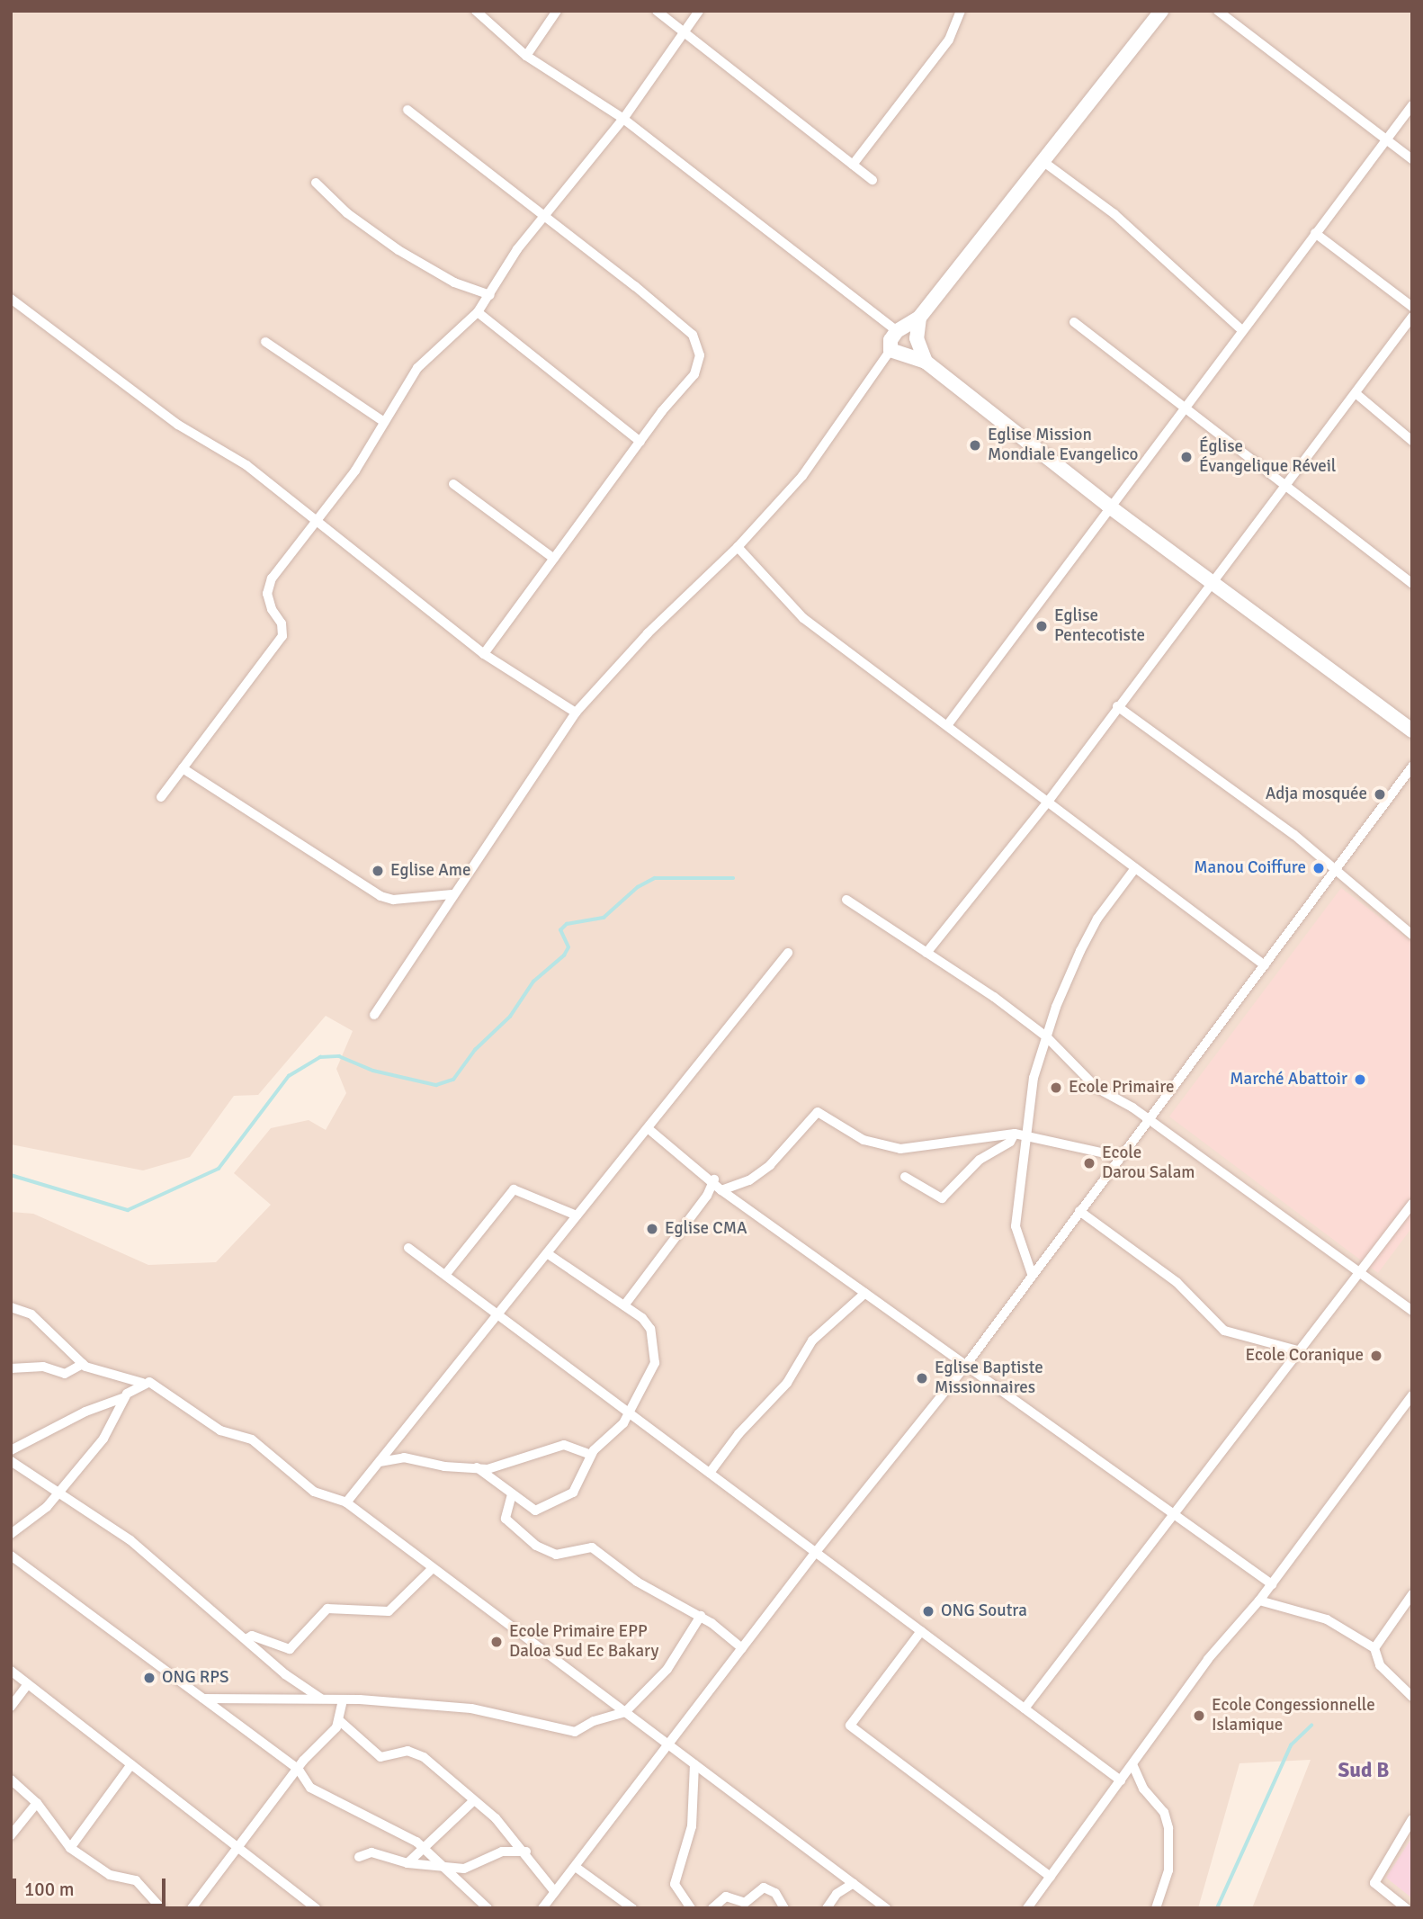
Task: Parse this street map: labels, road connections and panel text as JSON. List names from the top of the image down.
{
  "districts": ["Sud B"],
  "places": [
    "Eglise Mission Mondiale Evangelico",
    "Église Évangelique Réveil",
    "Eglise Pentecotiste",
    "Adja mosquée",
    "Manou Coiffure",
    "Eglise Ame",
    "Marché Abattoir",
    "Ecole Primaire",
    "Ecole Darou Salam",
    "Eglise CMA",
    "Ecole Coranique",
    "Eglise Baptiste Missionnaires",
    "ONG Soutra",
    "Ecole Primaire EPP Daloa Sud Ec Bakary",
    "ONG RPS",
    "Ecole Congessionnelle Islamique"
  ],
  "scale_bar": "100 m"
}
